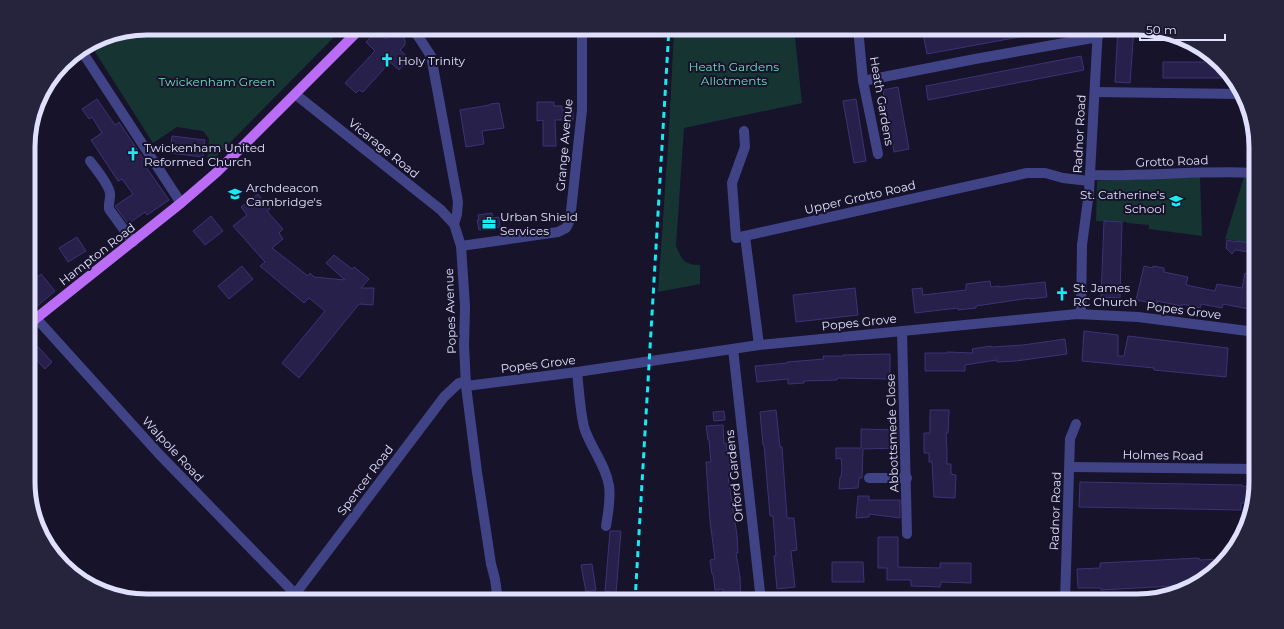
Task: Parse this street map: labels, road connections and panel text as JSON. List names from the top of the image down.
{
  "streets": {
    "main road": ["Hampton Road"],
    "street": [
      "Heath Gardens",
      "Radnor Road",
      "Grange Avenue",
      "Vicarage Road",
      "Grotto Road",
      "Upper Grotto Road",
      "Popes Grove",
      "Popes Avenue",
      "Abbottsmede Close",
      "Walpole Road",
      "Holmes Road",
      "Orford Gardens",
      "Spencer Road"
    ]
  },
  "crossings": [
    ["Radnor Road", "Grotto Road"],
    ["Radnor Road", "Upper Grotto Road"],
    ["Radnor Road", "Popes Grove"],
    ["Radnor Road", "Holmes Road"],
    ["Grange Avenue", "Popes Avenue"],
    ["Vicarage Road", "Hampton Road"],
    ["Vicarage Road", "Popes Avenue"],
    ["Grotto Road", "Upper Grotto Road"],
    ["Popes Grove", "Popes Avenue"],
    ["Popes Grove", "Abbottsmede Close"],
    ["Popes Grove", "Orford Gardens"],
    ["Popes Grove", "Spencer Road"],
    ["Popes Avenue", "Spencer Road"]
  ],
  "parks": ["Heath Gardens Allotments", "Twickenham Green"],
  "places": {
    "church": ["Holy Trinity", "Twickenham United Reformed Church", "St. James RC Church"],
    "school or university": ["Archdeacon Cambridge's", "St. Catherine's School"],
    "office": ["Urban Shield Services"]
  },
  "scale_bar": "50 m"
}
